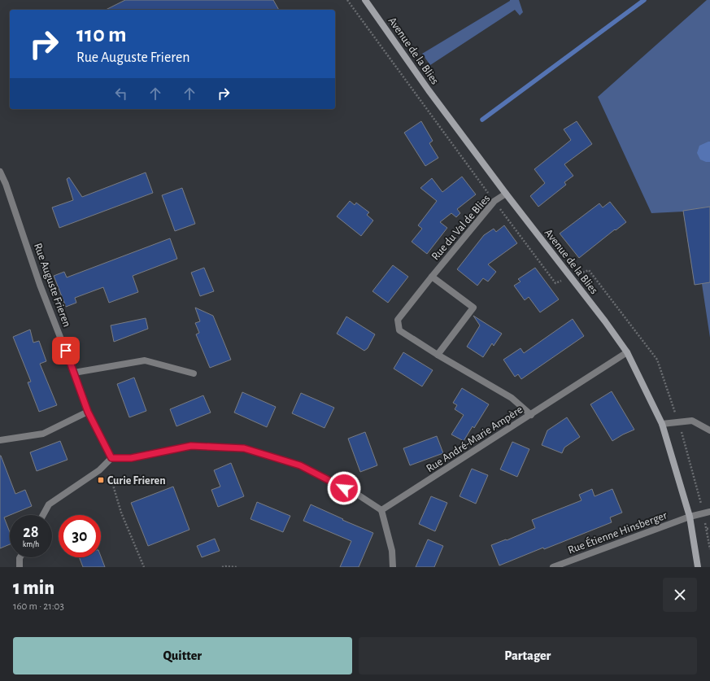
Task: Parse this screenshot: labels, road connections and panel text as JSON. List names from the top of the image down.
{
  "streets": {
    "main road": ["Avenue de la Blies"],
    "street": [
      "Rue du Val de Blies",
      "Rue Auguste Frieren",
      "Rue André-Marie Ampère",
      "Rue Étienne Hinsberger"
    ]
  },
  "crossings": [
    ["Avenue de la Blies", "Rue du Val de Blies"],
    ["Avenue de la Blies", "Rue André-Marie Ampère"],
    ["Avenue de la Blies", "Rue Étienne Hinsberger"],
    ["Rue du Val de Blies", "Rue André-Marie Ampère"]
  ],
  "places": {
    "transit": ["Curie Frieren"]
  },
  "page": {
    "turn": ["110 m", "Rue Auguste Frieren"],
    "speed": "28 km/h",
    "limit": "30",
    "heading": ["1 min", "160 m · 21:03"],
    "buttons": ["Quitter", "Partager"]
  }
}
